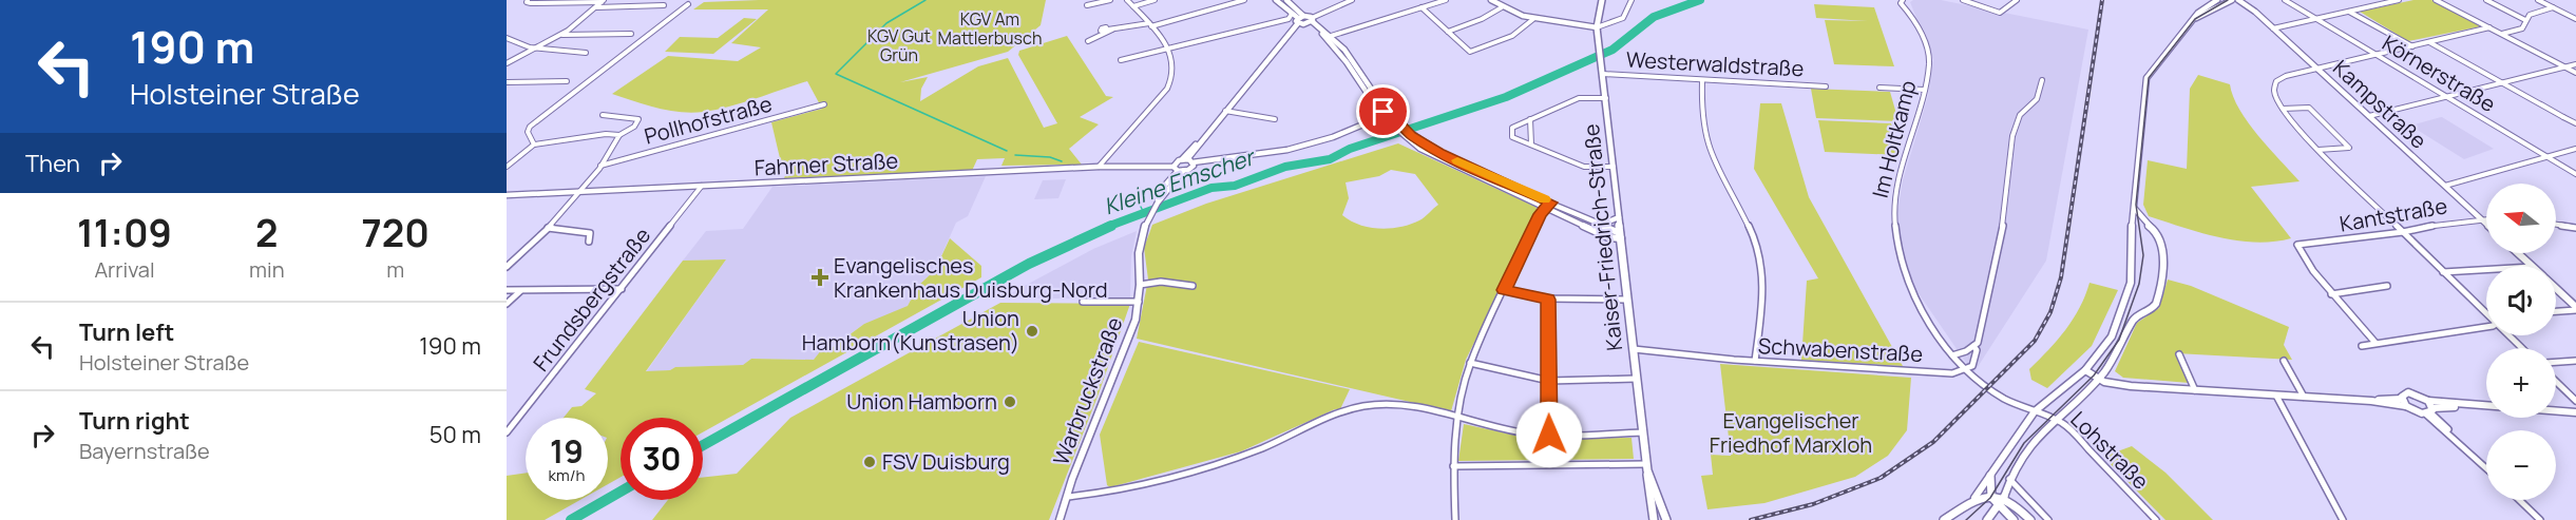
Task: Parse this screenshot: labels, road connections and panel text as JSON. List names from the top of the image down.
{
  "streets": {
    "main road": ["Kaiser-Friedrich-Straße"],
    "street": [
      "Westerwaldstraße",
      "Körnerstraße",
      "Kampstraße",
      "Pollhofstraße",
      "Im Holtkamp",
      "Fahrner Straße",
      "Kantstraße",
      "Frundsbergstraße",
      "Schwabenstraße",
      "Warbruckstraße",
      "Lohstraße"
    ]
  },
  "crossings": [
    ["Westerwaldstraße", "Kaiser-Friedrich-Straße"],
    ["Kampstraße", "Kantstraße"],
    ["Im Holtkamp", "Schwabenstraße"],
    ["Fahrner Straße", "Frundsbergstraße"],
    ["Fahrner Straße", "Warbruckstraße"],
    ["Kaiser-Friedrich-Straße", "Schwabenstraße"]
  ],
  "water": ["Kleine Emscher"],
  "parks": ["KGV Am Mattlerbusch", "KGV Gut Grün", "Evangelischer Friedhof Marxloh"],
  "places": {
    "health": ["Evangelisches Krankenhaus Duisburg-Nord"],
    "other": ["Union Hamborn(Kunstrasen)", "Union Hamborn", "FSV Duisburg"]
  },
  "north": "left",
  "page": {
    "turn": ["190 m", "Holsteiner Straße"],
    "then": "Then",
    "map_buttons": ["+", "−"],
    "eta": [
      "11:09",
      "Arrival",
      "2",
      "min",
      "720",
      "m"
    ],
    "list": [
      {
        "name": "Turn left",
        "note": "Holsteiner Straße",
        "value": "190 m"
      },
      {
        "name": "Turn right",
        "note": "Bayernstraße",
        "value": "50 m"
      }
    ],
    "speed": "19 km/h",
    "limit": "30"
  }
}
